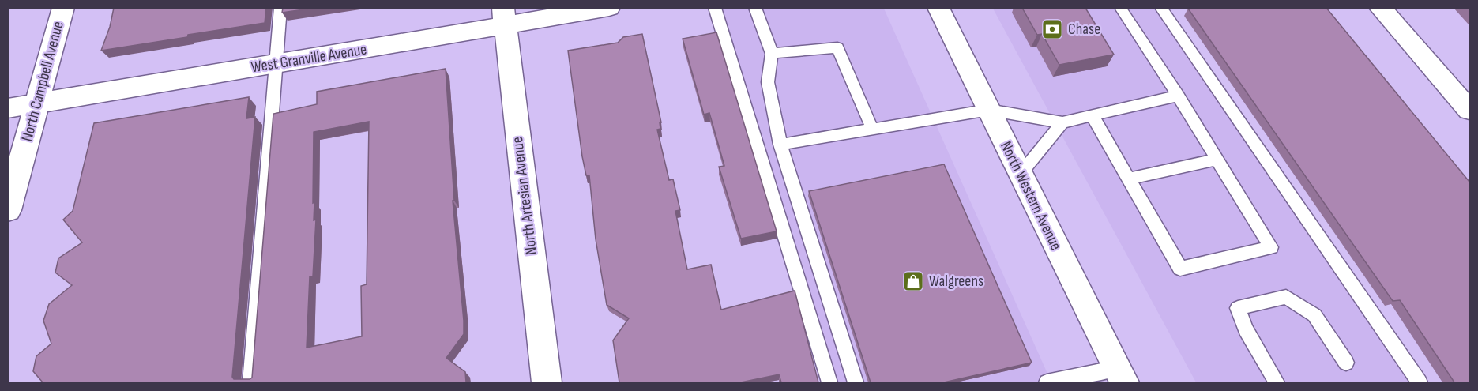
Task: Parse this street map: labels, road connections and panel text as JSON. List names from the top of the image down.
{
  "streets": {
    "street": [
      "West Granville Avenue",
      "North Campbell Avenue",
      "North Artesian Avenue",
      "North Western Avenue"
    ]
  },
  "crossings": [
    ["West Granville Avenue", "North Campbell Avenue"],
    ["West Granville Avenue", "North Artesian Avenue"]
  ],
  "places": {
    "bank": ["Chase"],
    "shop": ["Walgreens"]
  }
}
